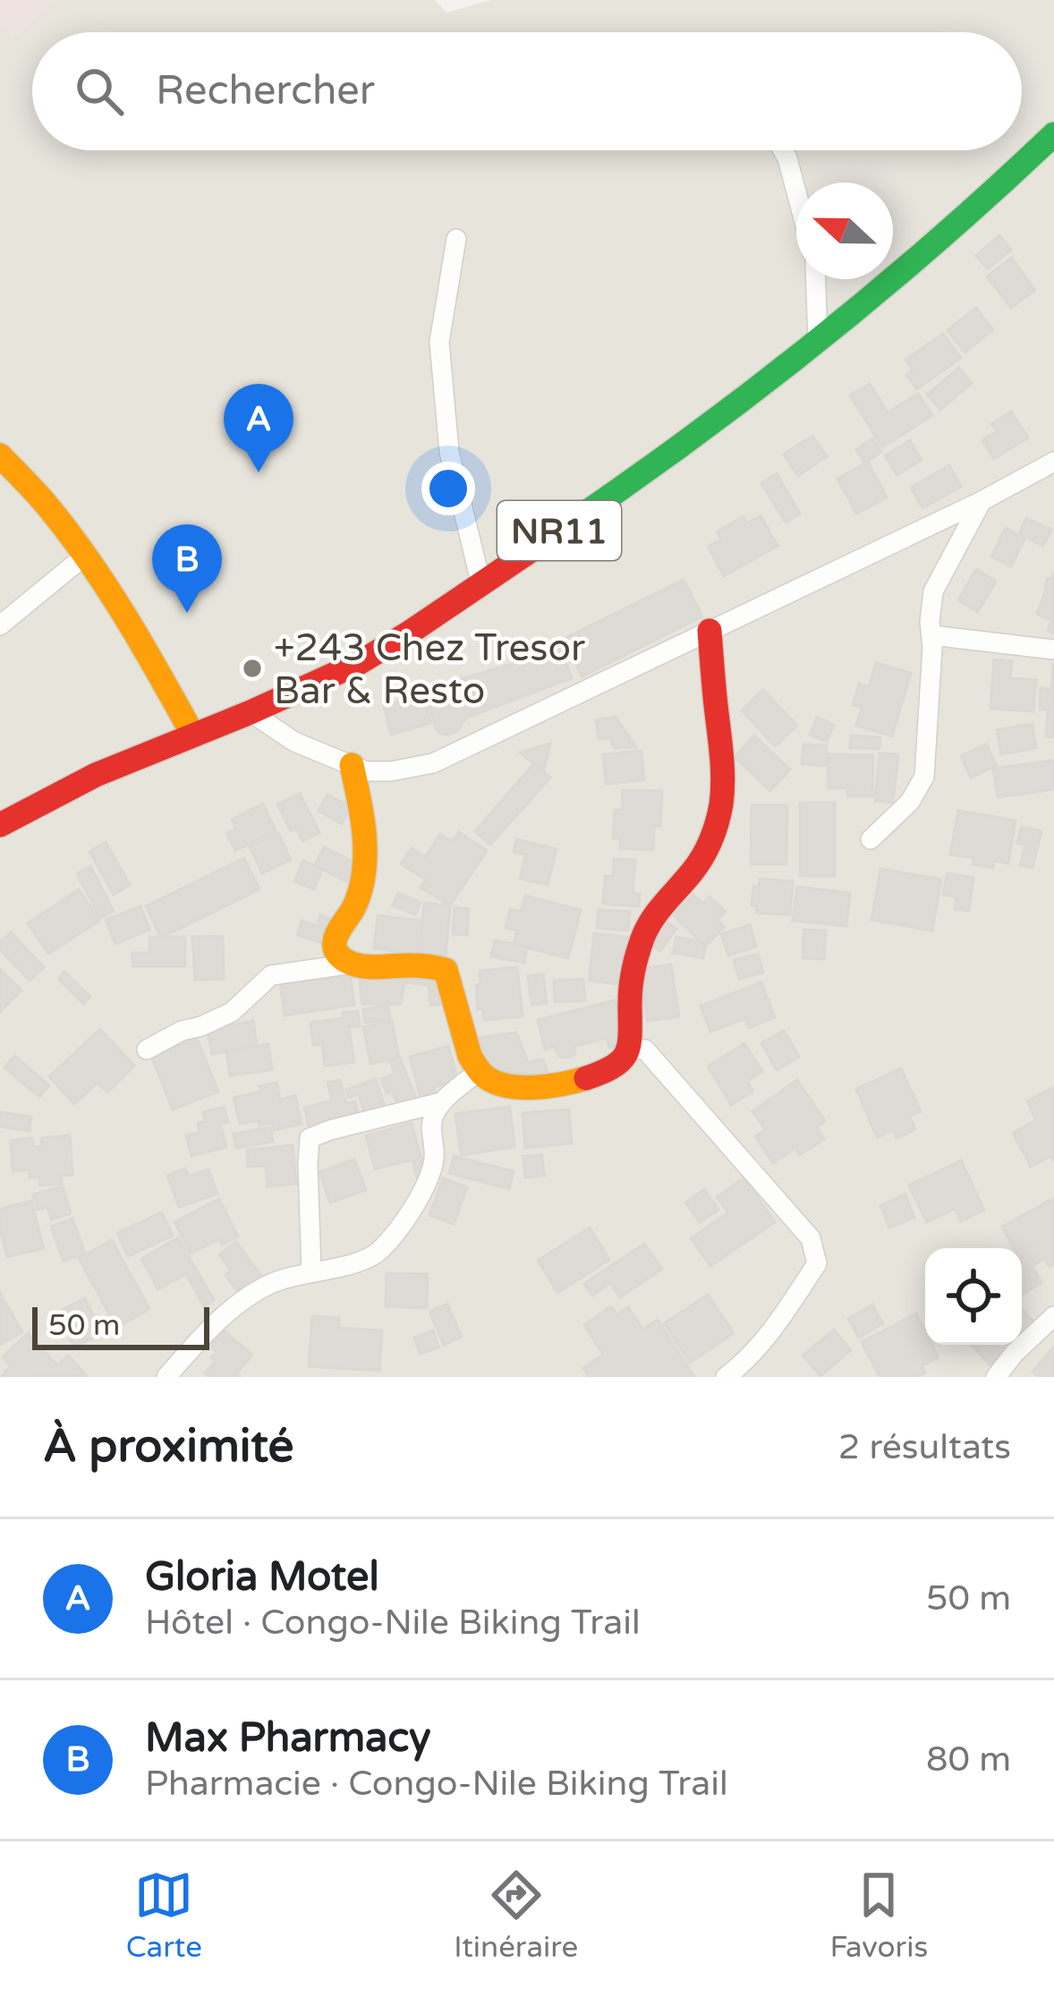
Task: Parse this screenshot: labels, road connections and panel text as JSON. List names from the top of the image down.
{
  "streets": {
    "main road": ["NR11"]
  },
  "places": ["+243 Chez Tresor Bar & Resto"],
  "scale_bar": "50 m",
  "north": "left",
  "page": {
    "search": "Rechercher",
    "pins": ["A", "B"],
    "scale": "50 m",
    "heading": ["À proximité", "2 résultats"],
    "list": [
      {
        "mark": "A",
        "name": "Gloria Motel",
        "note": "Hôtel · Congo-Nile Biking Trail",
        "value": "50 m"
      },
      {
        "mark": "B",
        "name": "Max Pharmacy",
        "note": "Pharmacie · Congo-Nile Biking Trail",
        "value": "80 m"
      }
    ],
    "nav": ["Carte", "Itinéraire", "Favoris"]
  }
}
